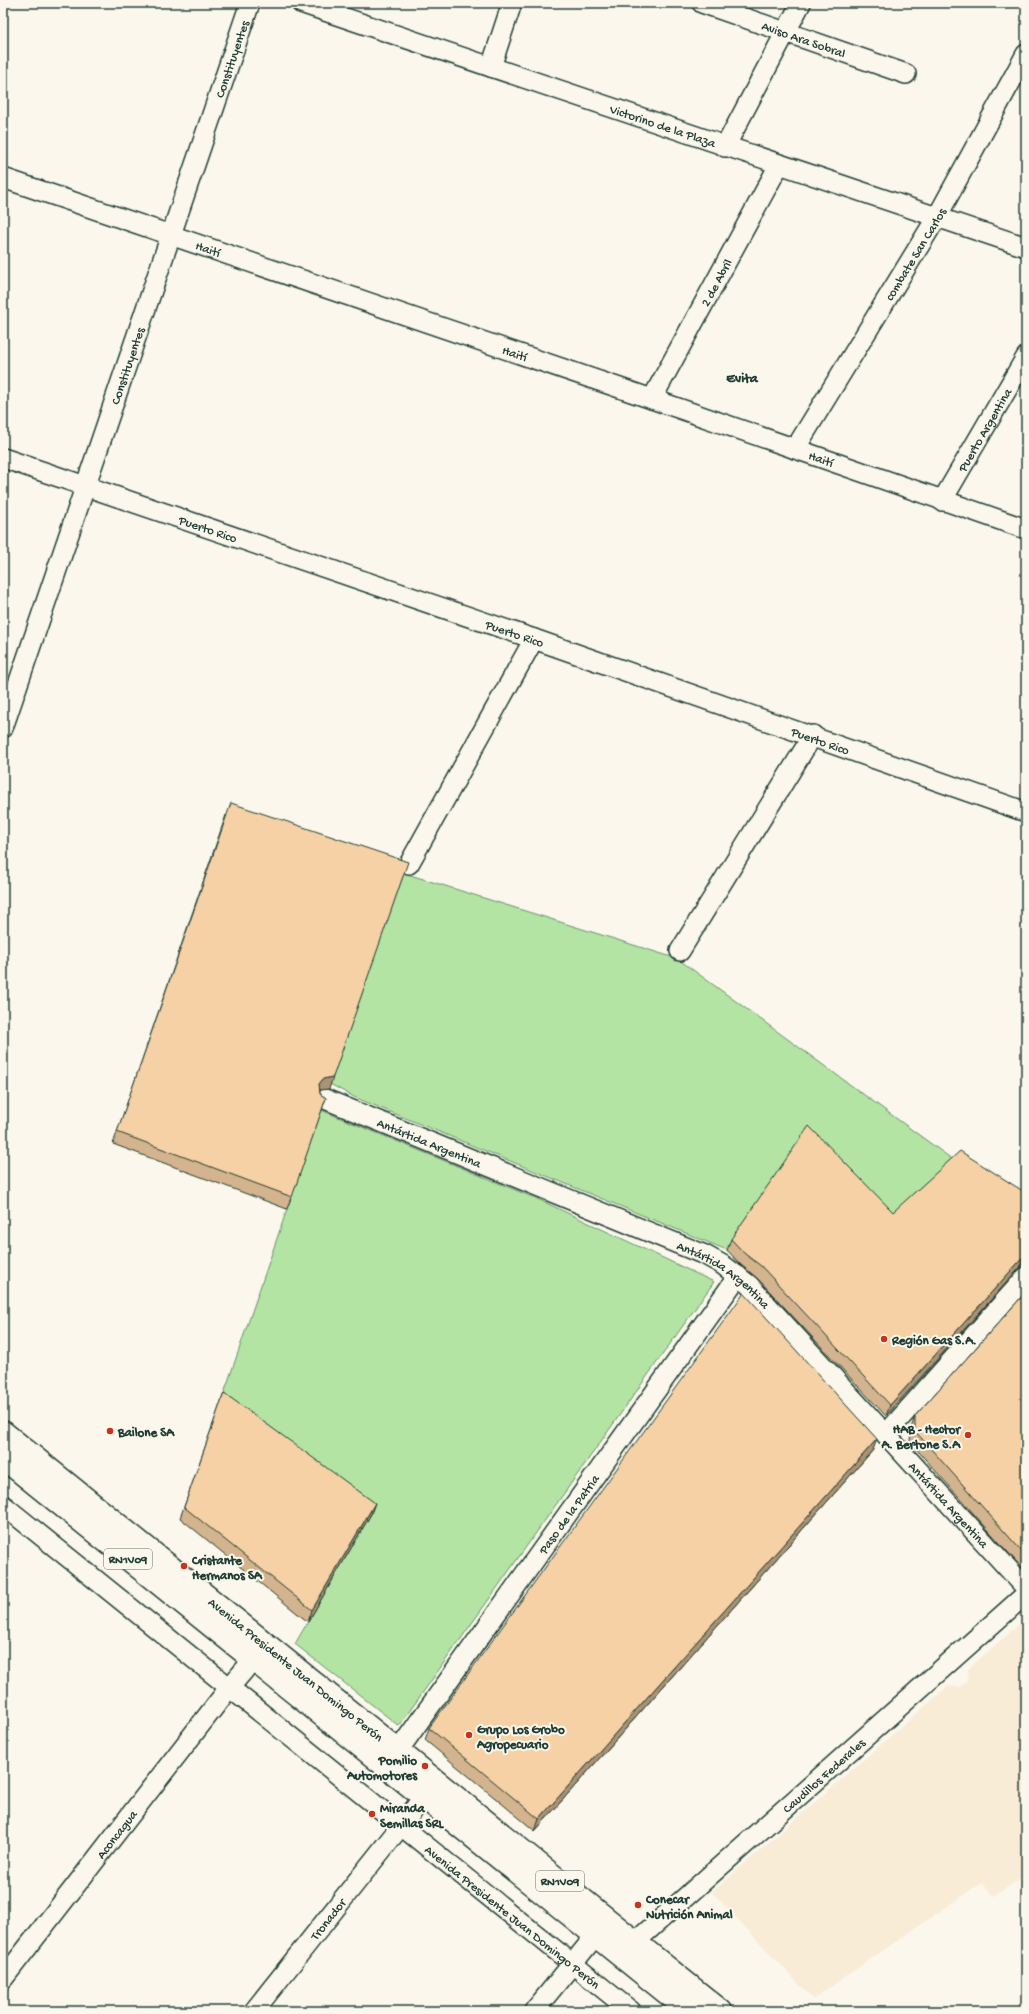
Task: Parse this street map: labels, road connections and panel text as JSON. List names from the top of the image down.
{
  "streets": {
    "main road": ["RN1V09", "Avenida Presidente Juan Domingo Perón"],
    "street": [
      "Aviso Ara Sobral",
      "Constituyentes",
      "Victorino de la Plaza",
      "Haití",
      "combate San Carlos",
      "2 de Abril",
      "Puerto Argentina",
      "Puerto Rico",
      "Antártida Argentina",
      "Paso de la Patria",
      "Caudillos Federales",
      "Aconcagua",
      "Tronador"
    ]
  },
  "crossings": [
    ["Constituyentes", "Haití"],
    ["Constituyentes", "Puerto Rico"],
    ["Victorino de la Plaza", "combate San Carlos"],
    ["Victorino de la Plaza", "2 de Abril"],
    ["Haití", "combate San Carlos"],
    ["Haití", "2 de Abril"],
    ["Haití", "Puerto Argentina"],
    ["Antártida Argentina", "Paso de la Patria"],
    ["Paso de la Patria", "Avenida Presidente Juan Domingo Perón"],
    ["Avenida Presidente Juan Domingo Perón", "Caudillos Federales"],
    ["Avenida Presidente Juan Domingo Perón", "Aconcagua"],
    ["Avenida Presidente Juan Domingo Perón", "Tronador"]
  ],
  "districts": ["Evita"],
  "places": [
    "Región Gas S.A.",
    "Bailone SA",
    "HAB - Hector A. Bertone S.A",
    "Cristante Hermanos SA",
    "Grupo Los Grobo Agropecuario",
    "Pomilio Automotores",
    "Miranda Semillas SRL",
    "Conecar Nutrición Animal"
  ]
}
